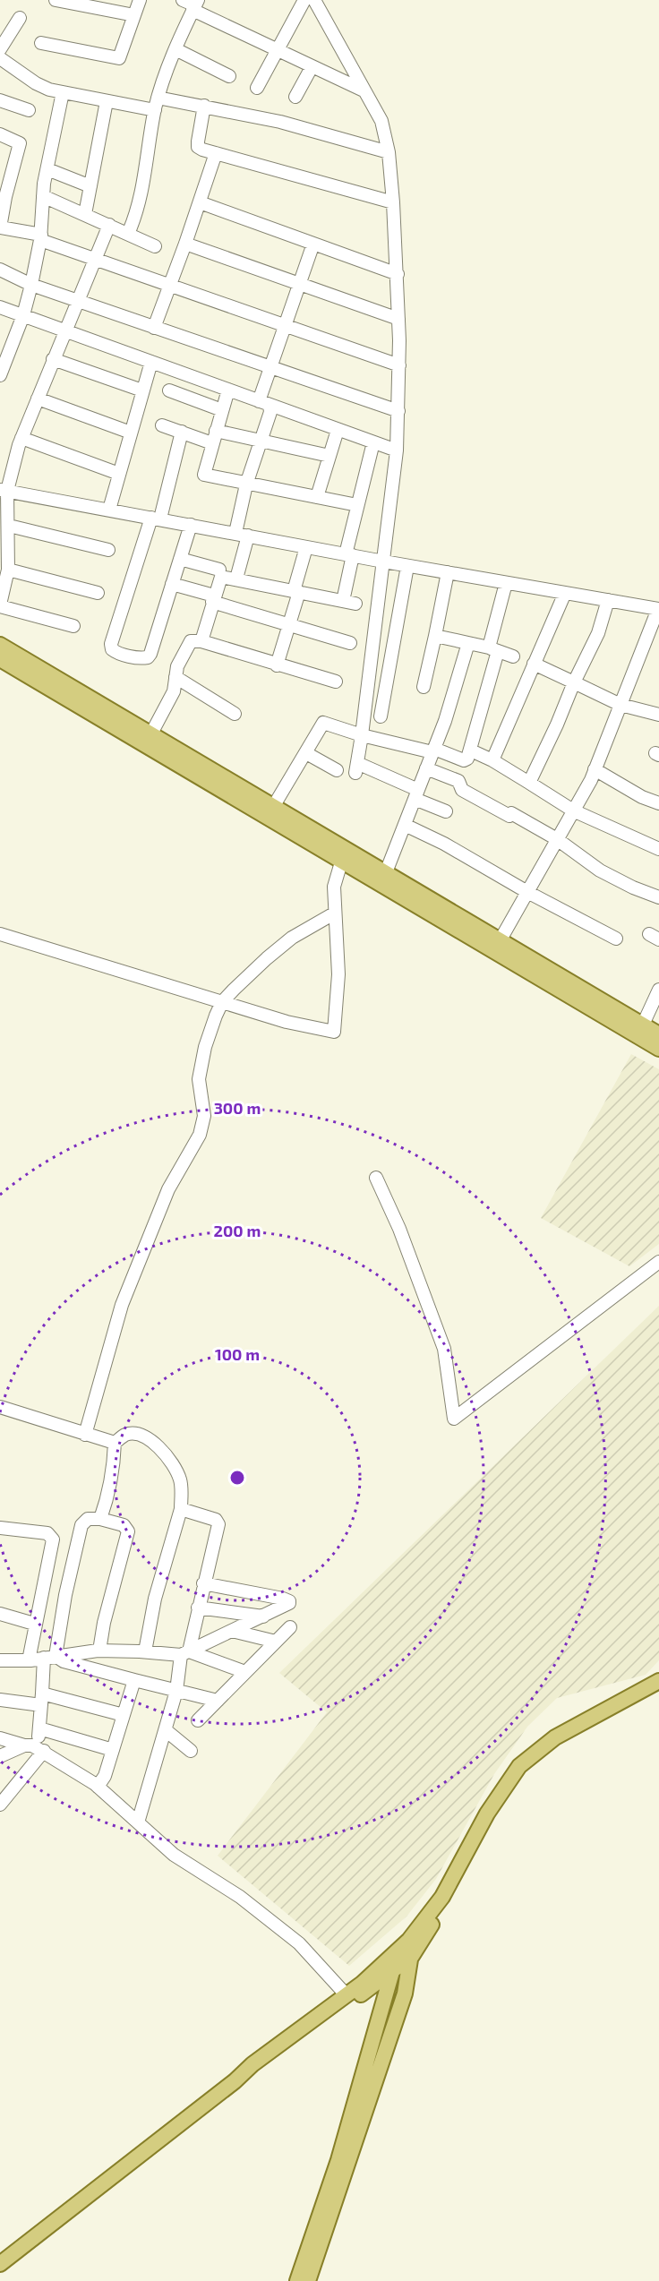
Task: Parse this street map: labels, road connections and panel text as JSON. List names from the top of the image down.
{
  "rings": ["300 m", "200 m", "100 m"]
}
